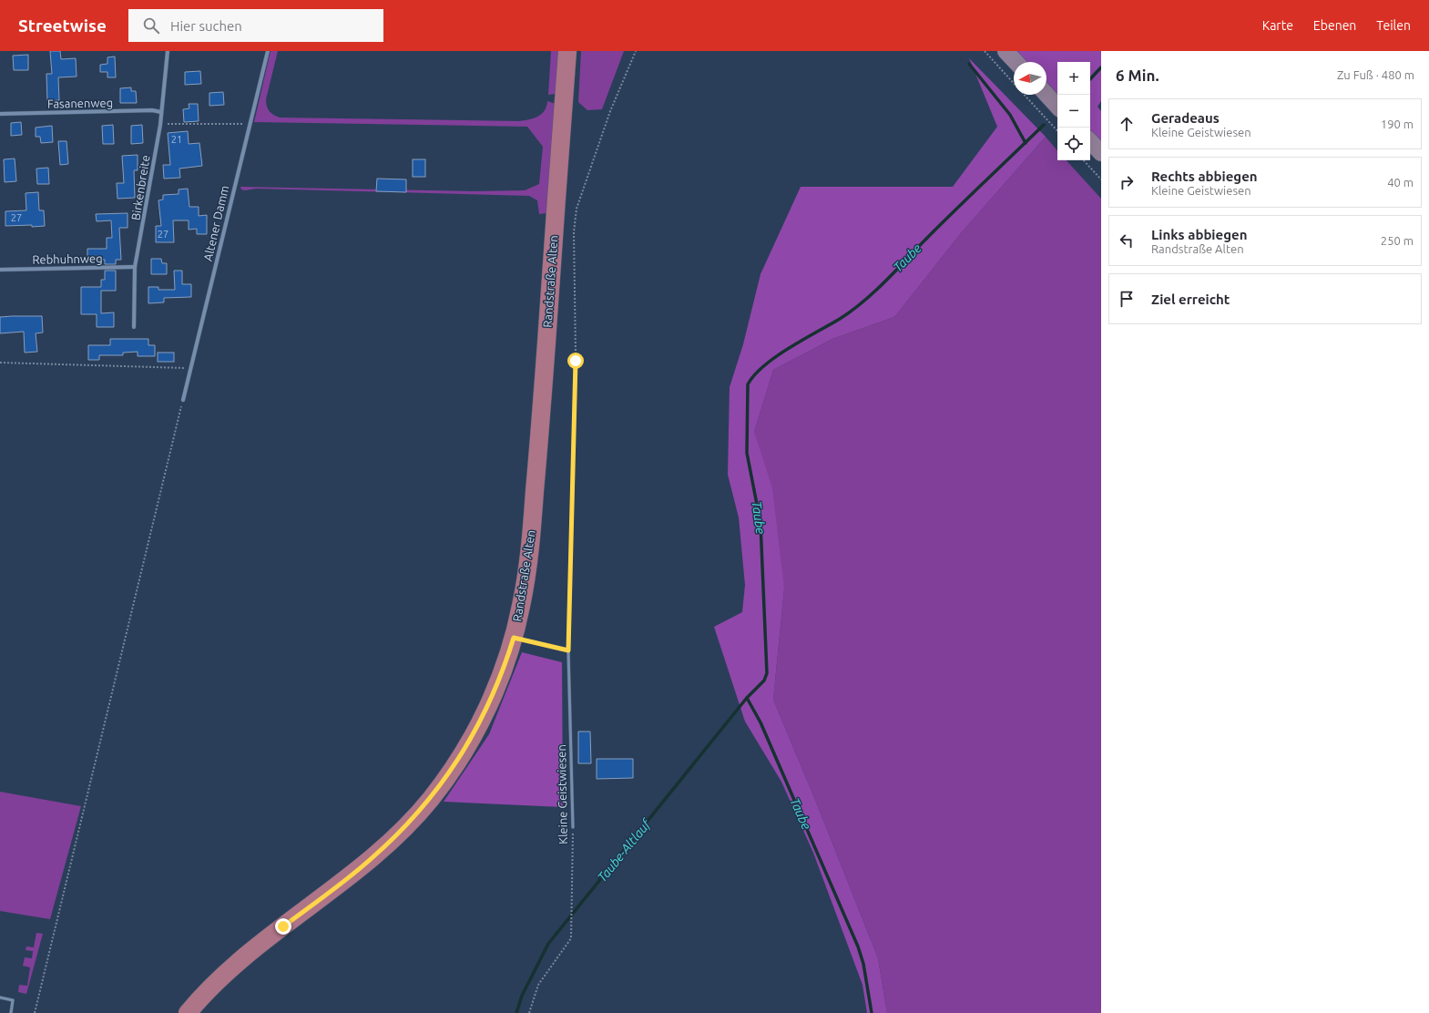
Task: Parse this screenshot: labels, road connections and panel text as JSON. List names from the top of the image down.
{
  "streets": {
    "main road": ["Randstraße Alten"],
    "street": [
      "Fasanenweg",
      "Birkenbreite",
      "Altener Damm",
      "Rebhuhnweg"
    ],
    "lane": ["Kleine Geistwiesen"]
  },
  "crossings": [
    ["Fasanenweg", "Birkenbreite"],
    ["Birkenbreite", "Rebhuhnweg"]
  ],
  "water": ["Taube", "Taube-Altlauf"],
  "house_numbers": ["21", "27", "27"],
  "north": "left",
  "page": {
    "header": "Streetwise",
    "search": "Hier suchen",
    "nav": ["Karte", "Ebenen", "Teilen"],
    "heading": ["6 Min.", "Zu Fuß · 480 m"],
    "map_buttons": ["+", "−"],
    "list": [
      ["Geradeaus", "Kleine Geistwiesen", "190 m"],
      ["Rechts abbiegen", "Kleine Geistwiesen", "40 m"],
      ["Links abbiegen", "Randstraße Alten", "250 m"],
      "Ziel erreicht"
    ]
  }
}
